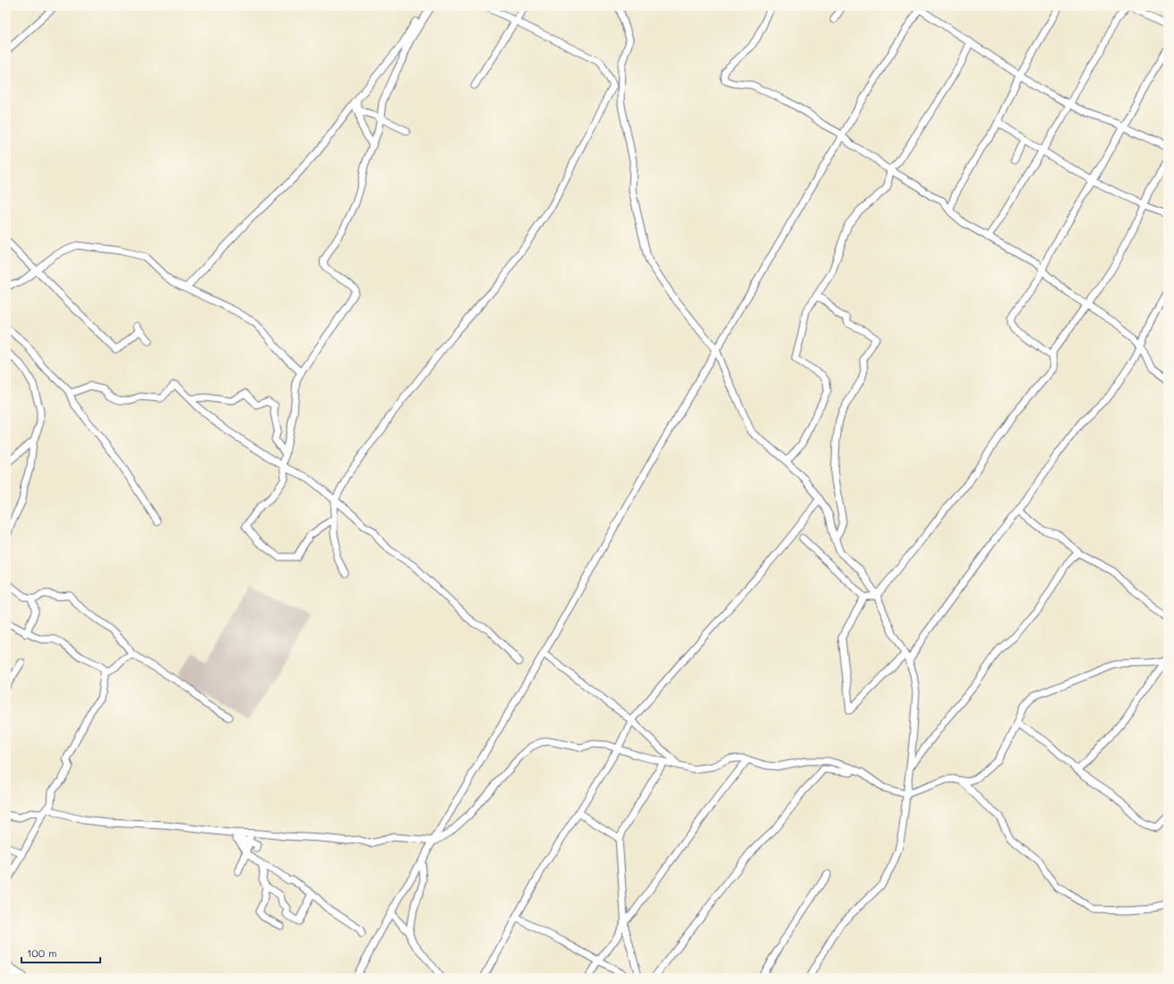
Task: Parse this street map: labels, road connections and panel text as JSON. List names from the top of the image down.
{
  "scale_bar": "100 m"
}
